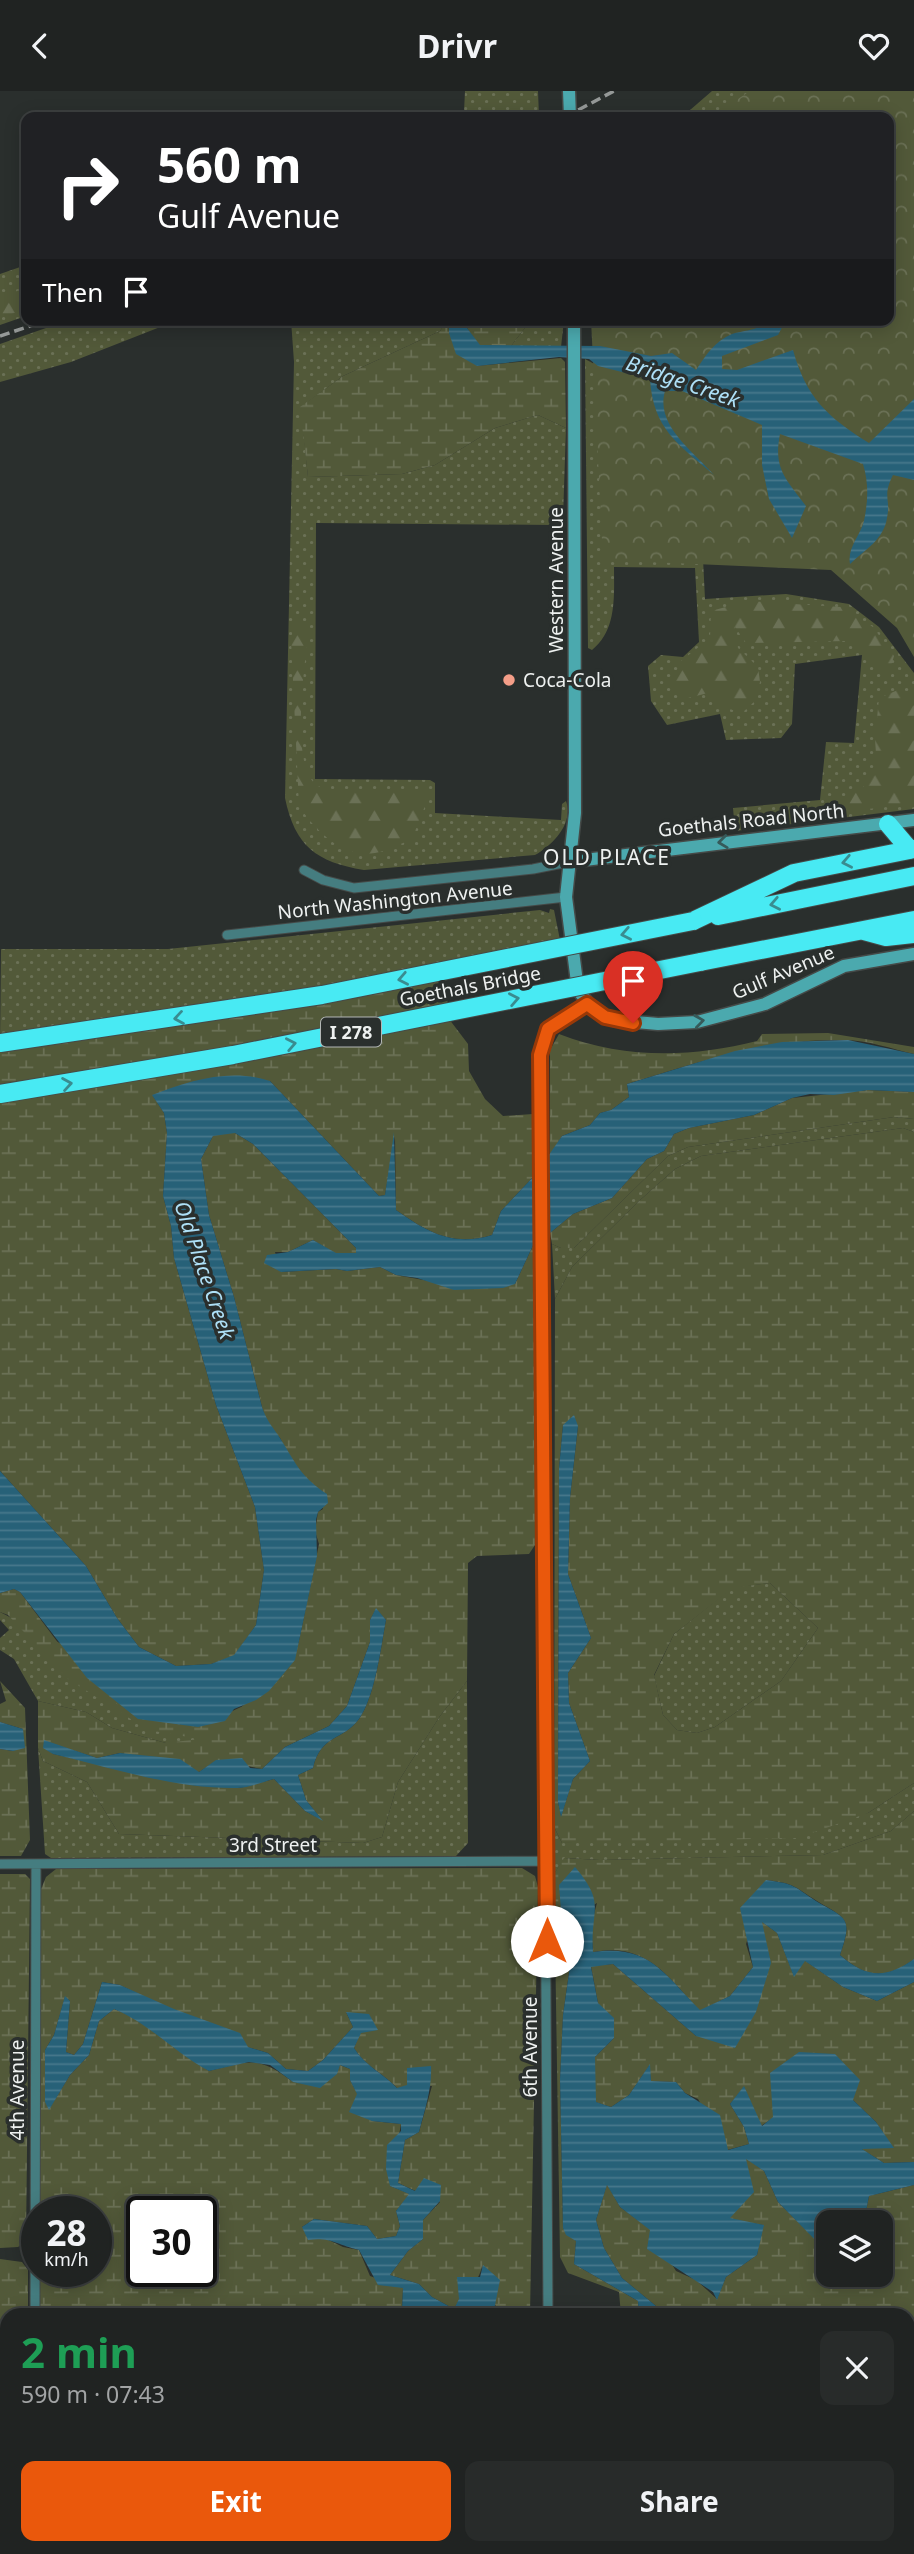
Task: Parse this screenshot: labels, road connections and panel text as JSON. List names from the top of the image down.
{
  "streets": {
    "highway": ["Goethals Bridge", "I 278"],
    "street": [
      "Western Avenue",
      "Goethals Road North",
      "North Washington Avenue",
      "Gulf Avenue",
      "3rd Street",
      "6th Avenue",
      "4th Avenue"
    ]
  },
  "crossings": [
    ["Western Avenue", "Goethals Road North"],
    ["Western Avenue", "North Washington Avenue"],
    ["Western Avenue", "Gulf Avenue"],
    ["Western Avenue", "6th Avenue"],
    ["Gulf Avenue", "6th Avenue"],
    ["Goethals Bridge", "I 278"],
    ["3rd Street", "6th Avenue"],
    ["3rd Street", "4th Avenue"]
  ],
  "one_way": ["Goethals Road North", "Gulf Avenue"],
  "districts": ["OLD PLACE"],
  "water": ["Bridge Creek", "Old Place Creek"],
  "places": ["Coca-Cola"],
  "page": {
    "header": "Drivr",
    "turn": ["560 m", "Gulf Avenue"],
    "then": "Then",
    "speed": "28 km/h",
    "limit": "30",
    "heading": ["2 min", "590 m · 07:43"],
    "buttons": ["Exit", "Share"]
  }
}
